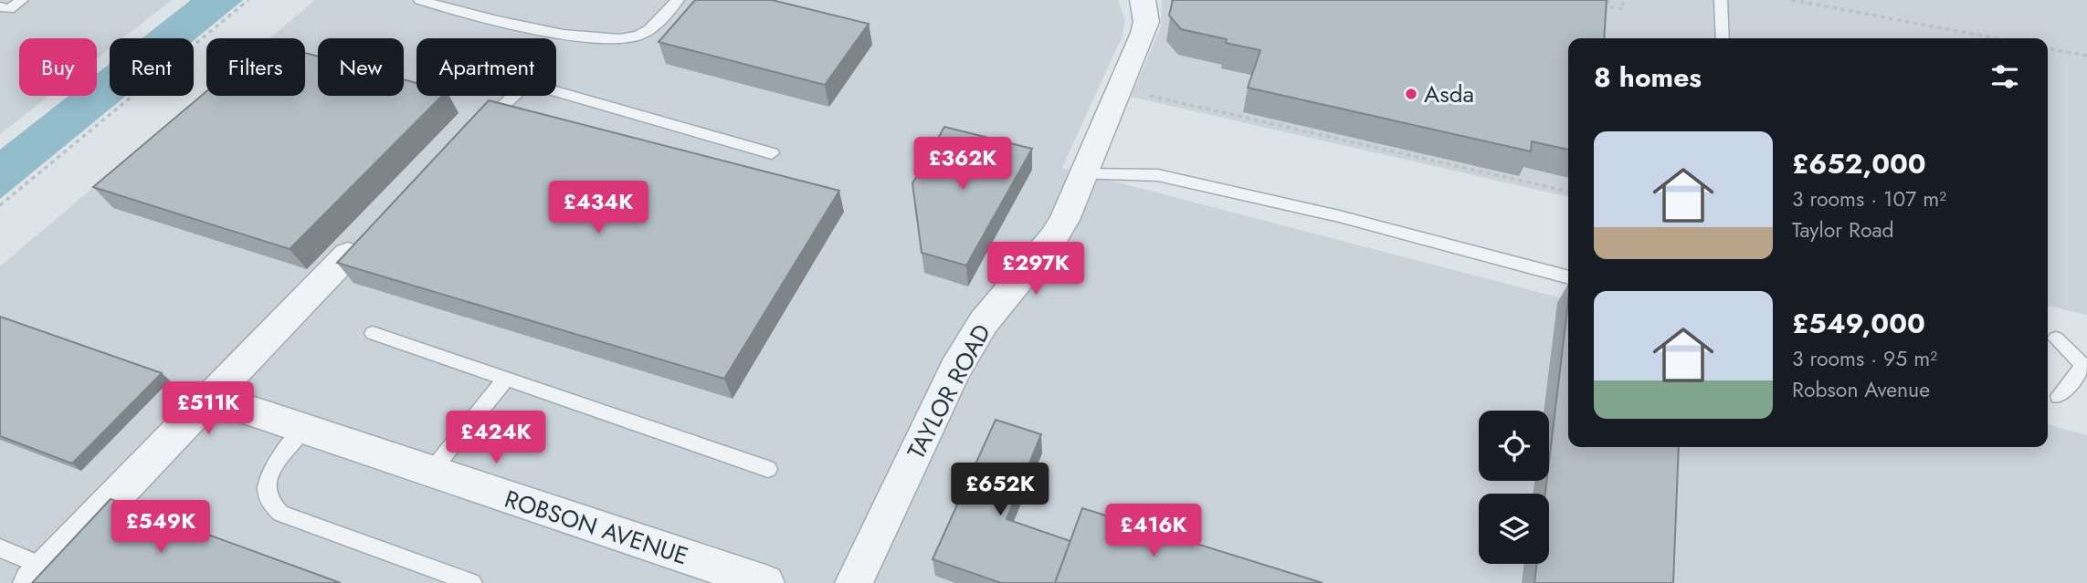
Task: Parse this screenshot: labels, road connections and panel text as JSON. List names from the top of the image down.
{
  "streets": {
    "street": ["TAYLOR ROAD", "ROBSON AVENUE"]
  },
  "places": ["Asda"],
  "page": {
    "chip": [
      "Buy",
      "Rent",
      "Filters",
      "New",
      "Apartment"
    ],
    "heading": "8 homes",
    "list": [
      {
        "name": "£652,000",
        "note": "3 rooms · 107 m² · Taylor Road"
      },
      {
        "name": "£549,000",
        "note": "3 rooms · 95 m² · Robson Avenue"
      }
    ],
    "price": [
      "£362K",
      "£434K",
      "£297K",
      "£511K",
      "£424K",
      "£652K",
      "£549K",
      "£416K"
    ]
  }
}
